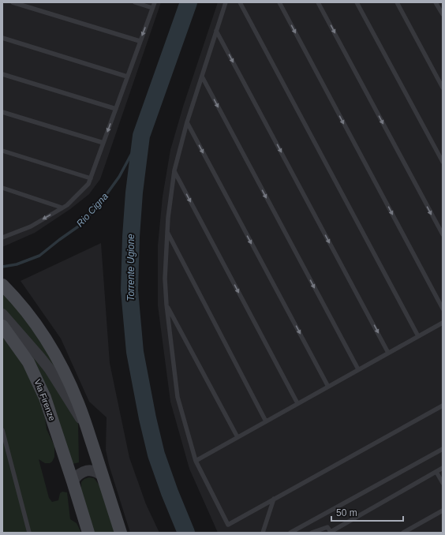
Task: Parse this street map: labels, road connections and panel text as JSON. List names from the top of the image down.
{
  "streets": {
    "main road": ["Via Firenze"]
  },
  "water": ["Rio Cigna", "Torrente Ugione"],
  "scale_bar": "50 m"
}
